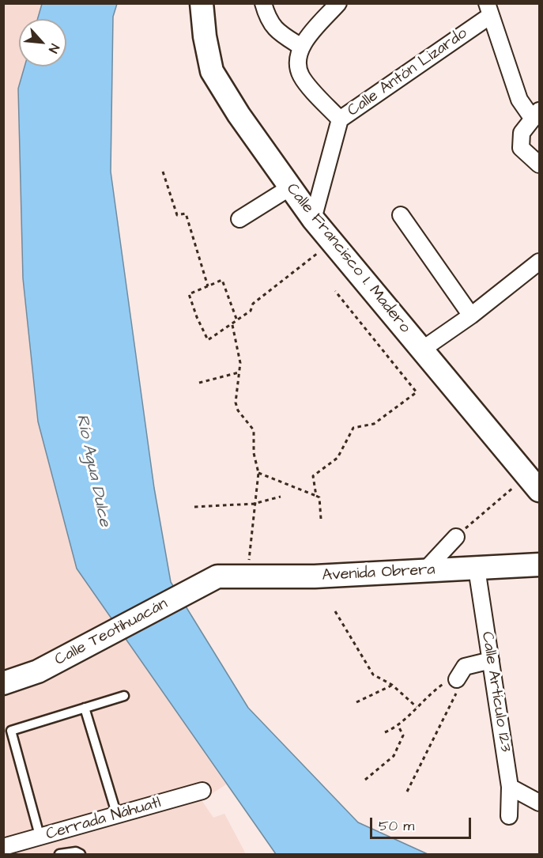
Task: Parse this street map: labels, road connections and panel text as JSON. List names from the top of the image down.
{
  "streets": {
    "street": [
      "Calle Antón Lizardo",
      "Calle Francisco I. Madero",
      "Avenida Obrera",
      "Calle Teotihuacán",
      "Calle Artículo 123",
      "Cerrada Náhuatl"
    ]
  },
  "crossings": [
    ["Calle Antón Lizardo", "Calle Francisco I. Madero"],
    ["Avenida Obrera", "Calle Teotihuacán"],
    ["Avenida Obrera", "Calle Artículo 123"]
  ],
  "water": ["Río Agua Dulce"],
  "scale_bar": "50 m",
  "north": "bottom right"
}
